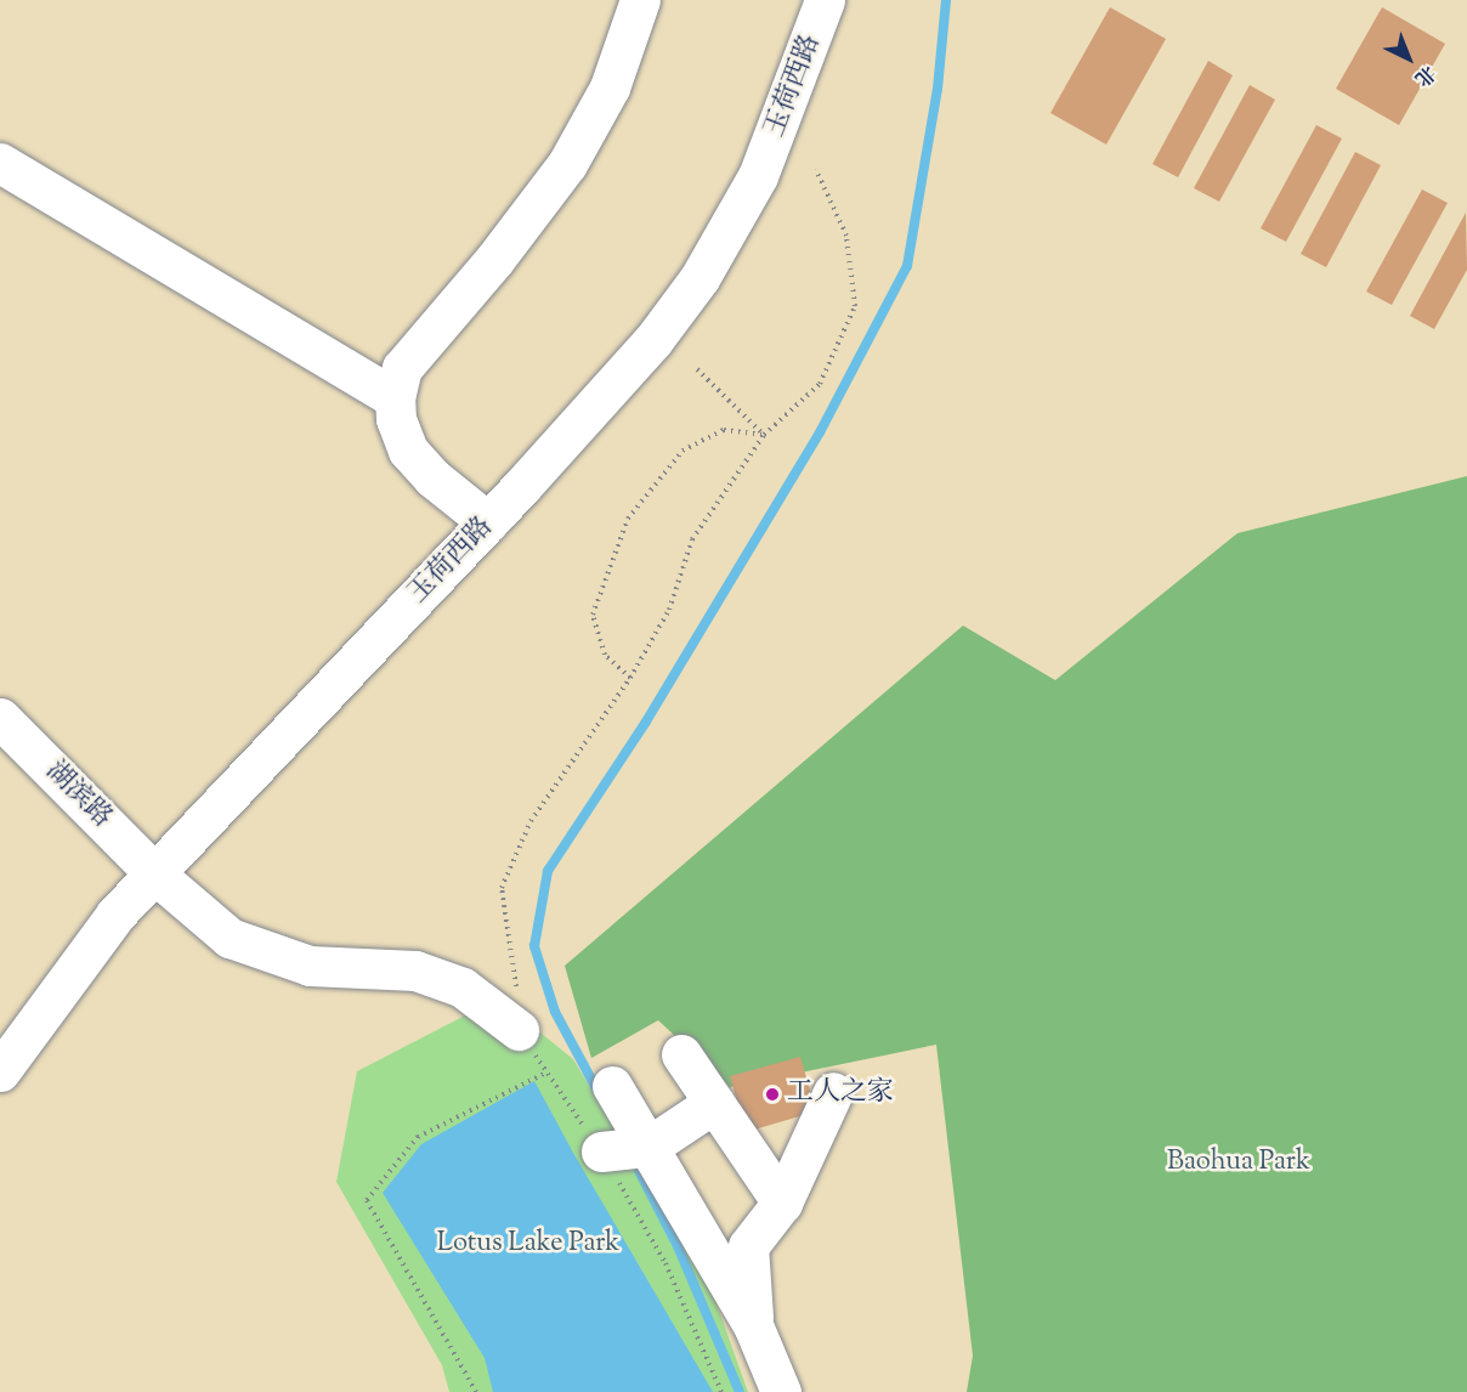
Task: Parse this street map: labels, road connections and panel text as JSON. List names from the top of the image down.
{
  "streets": {
    "street": ["玉荷西路", "湖滨路"]
  },
  "crossings": [
    ["玉荷西路", "湖滨路"]
  ],
  "parks": ["Baohua Park", "Lotus Lake Park"],
  "places": ["工人之家"],
  "north": "bottom right"
}
